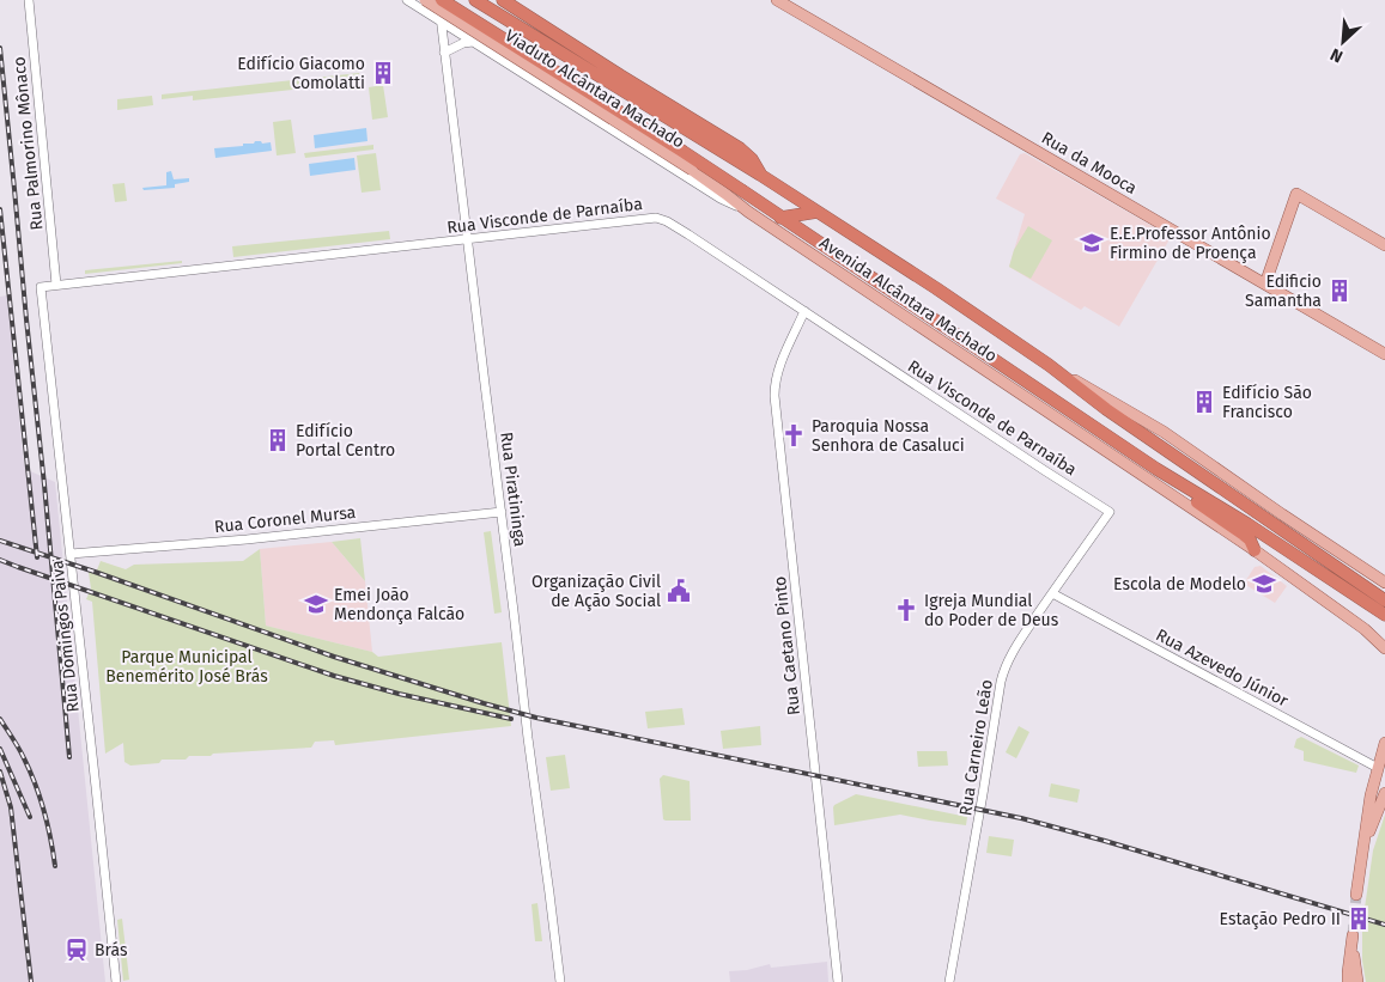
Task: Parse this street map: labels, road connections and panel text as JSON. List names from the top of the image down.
{
  "streets": {
    "highway": ["Viaduto Alcântara Machado", "Avenida Alcântara Machado"],
    "main road": ["Rua da Mooca"],
    "street": [
      "Rua Palmorino Mônaco",
      "Rua Visconde de Parnaíba",
      "Rua Piratininga",
      "Rua Coronel Mursa",
      "Rua Domingos Paiva",
      "Rua Caetano Pinto",
      "Rua Azevedo Júnior",
      "Rua Carneiro Leão"
    ]
  },
  "crossings": [
    ["Viaduto Alcântara Machado", "Avenida Alcântara Machado"],
    ["Viaduto Alcântara Machado", "Rua Piratininga"],
    ["Rua Palmorino Mônaco", "Rua Visconde de Parnaíba"],
    ["Rua Visconde de Parnaíba", "Rua Piratininga"],
    ["Rua Visconde de Parnaíba", "Rua Domingos Paiva"],
    ["Rua Visconde de Parnaíba", "Rua Caetano Pinto"],
    ["Rua Visconde de Parnaíba", "Rua Carneiro Leão"],
    ["Avenida Alcântara Machado", "Rua Piratininga"],
    ["Rua Piratininga", "Rua Coronel Mursa"],
    ["Rua Coronel Mursa", "Rua Domingos Paiva"],
    ["Rua Azevedo Júnior", "Rua Carneiro Leão"]
  ],
  "parks": ["Parque Municipal Benemérito José Brás"],
  "places": {
    "building": [
      "Edifício Giacomo Comolatti",
      "Edificio Samantha",
      "Edifício São Francisco",
      "Edifício Portal Centro",
      "Estação Pedro II"
    ],
    "school or university": ["E.E.Professor Antônio Firmino de Proença", "Escola de Modelo", "Emei João Mendonça Falcão"],
    "church": ["Paroquia Nossa Senhora de Casaluci", "Igreja Mundial do Poder de Deus"],
    "public building": ["Organização Civil de Ação Social"],
    "station": ["Brás"]
  },
  "north": "bottom left"
}
